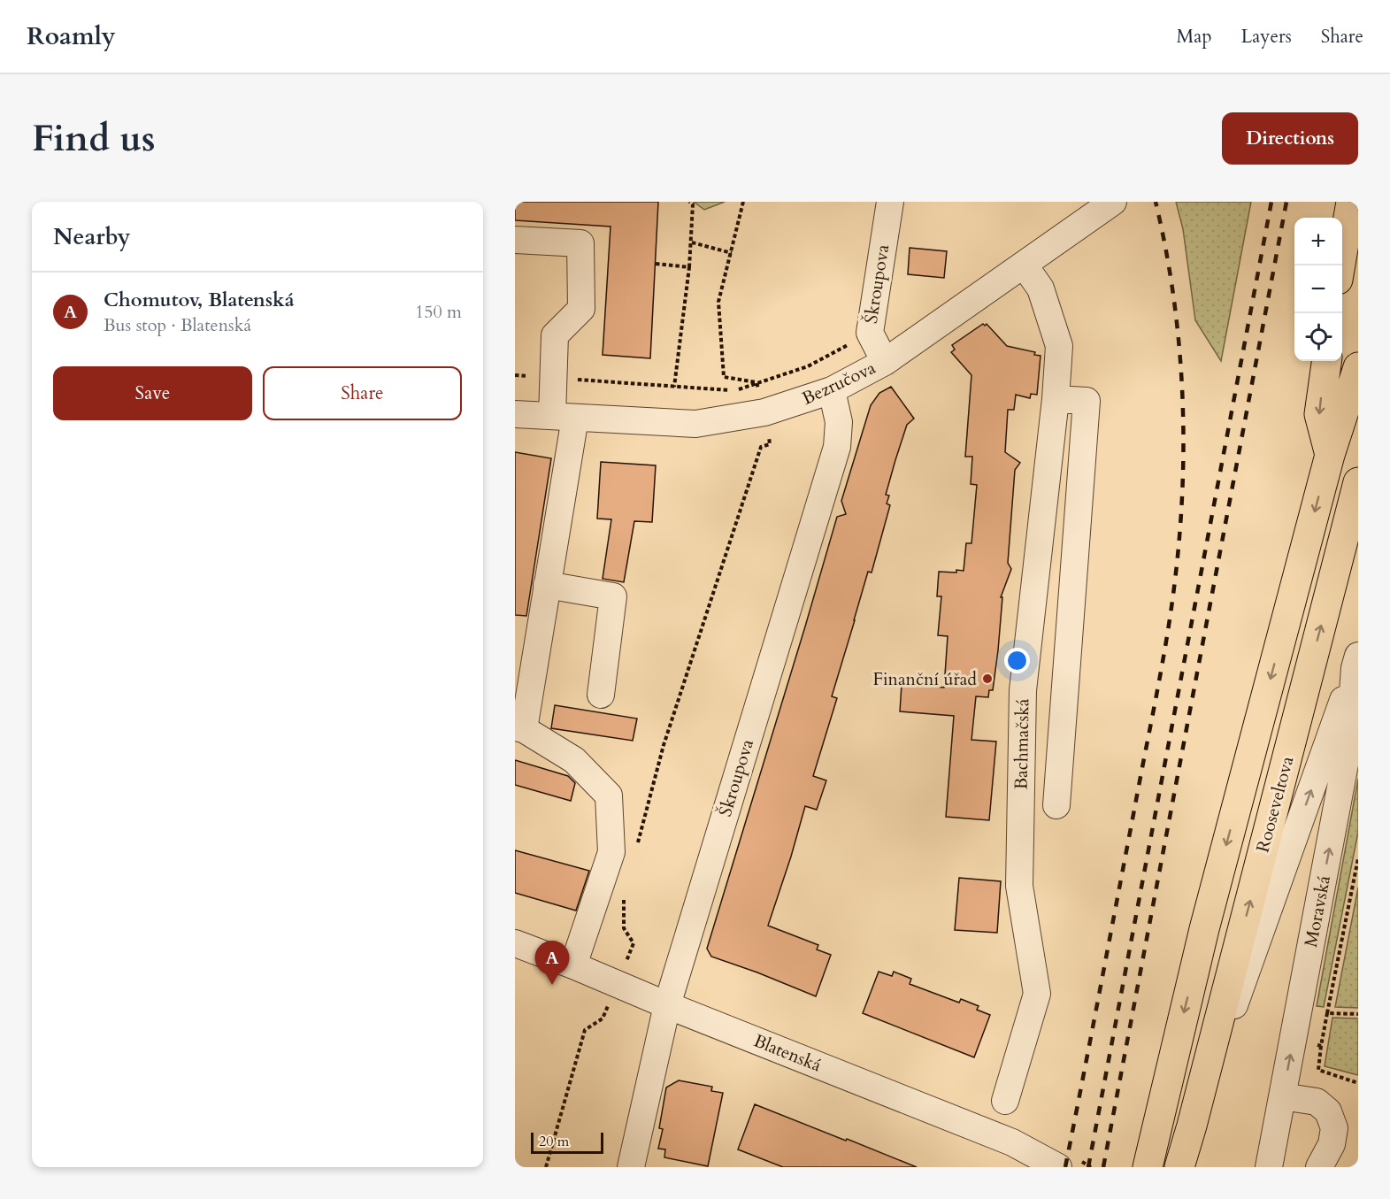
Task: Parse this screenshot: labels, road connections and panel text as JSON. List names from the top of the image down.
{
  "streets": {
    "highway": ["Rooseveltova"],
    "street": [
      "Škroupova",
      "Bezručova",
      "Bachmačská",
      "Moravská",
      "Blatenská"
    ]
  },
  "crossings": [
    ["Škroupova", "Bezručova"],
    ["Škroupova", "Blatenská"],
    ["Bezručova", "Bachmačská"],
    ["Rooseveltova", "Moravská"]
  ],
  "one_way": ["Moravská"],
  "places": ["Finanční úřad"],
  "scale_bar": "20 m",
  "page": {
    "header": "Roamly",
    "nav": ["Map", "Layers", "Share"],
    "buttons": [
      "Directions",
      ["Save", "Share"]
    ],
    "title": "Find us",
    "heading": "Nearby",
    "map_buttons": ["+", "−"],
    "list": [
      {
        "mark": "A",
        "name": "Chomutov, Blatenská",
        "note": "Bus stop · Blatenská",
        "value": "150 m"
      }
    ],
    "pins": "A",
    "scale": "20 m"
  }
}
